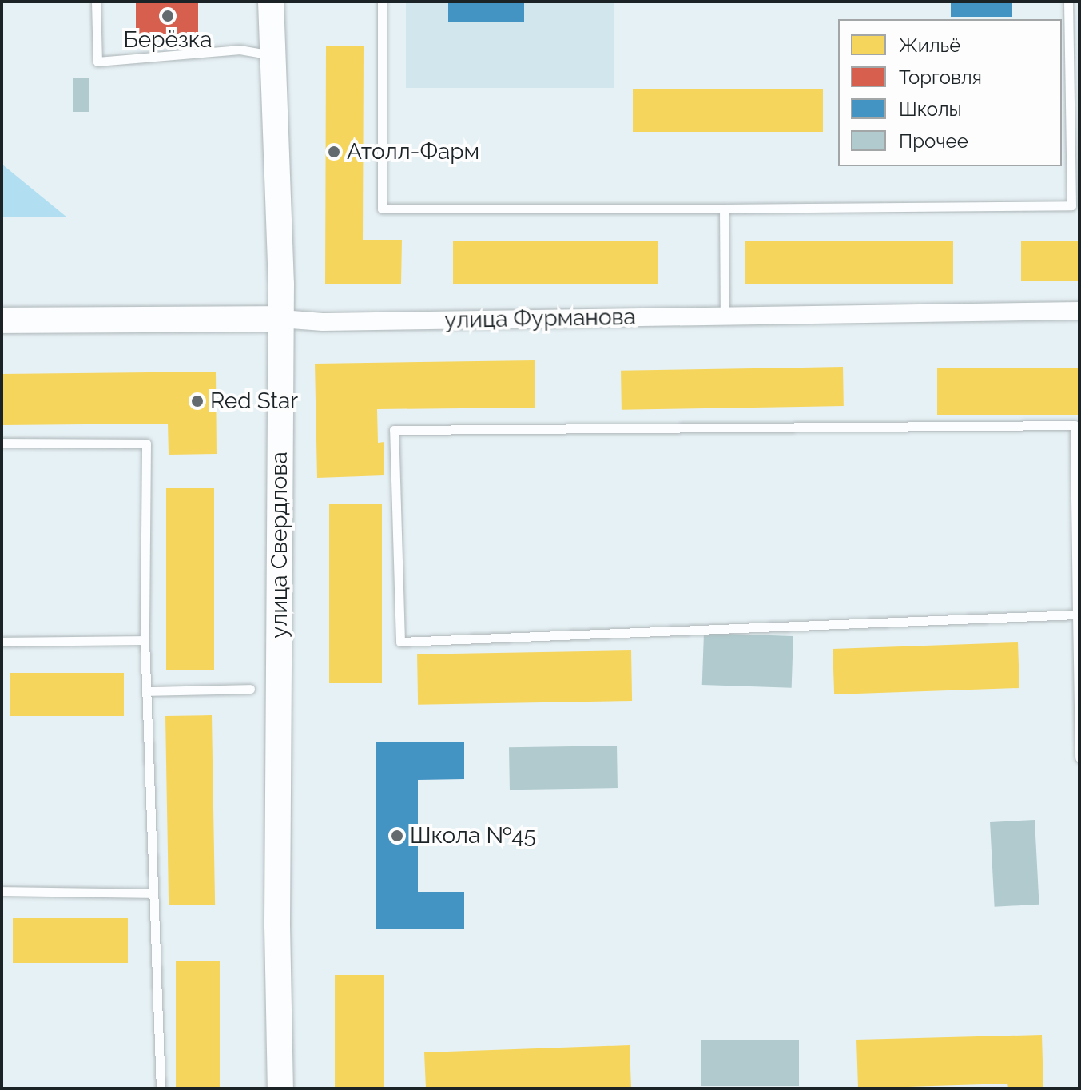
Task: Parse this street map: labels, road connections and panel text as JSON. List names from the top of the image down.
{
  "streets": {
    "main road": ["улица Фурманова", "улица Свердлова"]
  },
  "crossings": [
    ["улица Фурманова", "улица Свердлова"]
  ],
  "places": [
    "Берёзка",
    "Атолл-Фарм",
    "Red Star",
    "Школа №45"
  ],
  "legend": [
    "Жильё",
    "Торговля",
    "Школы",
    "Прочее"
  ]
}
